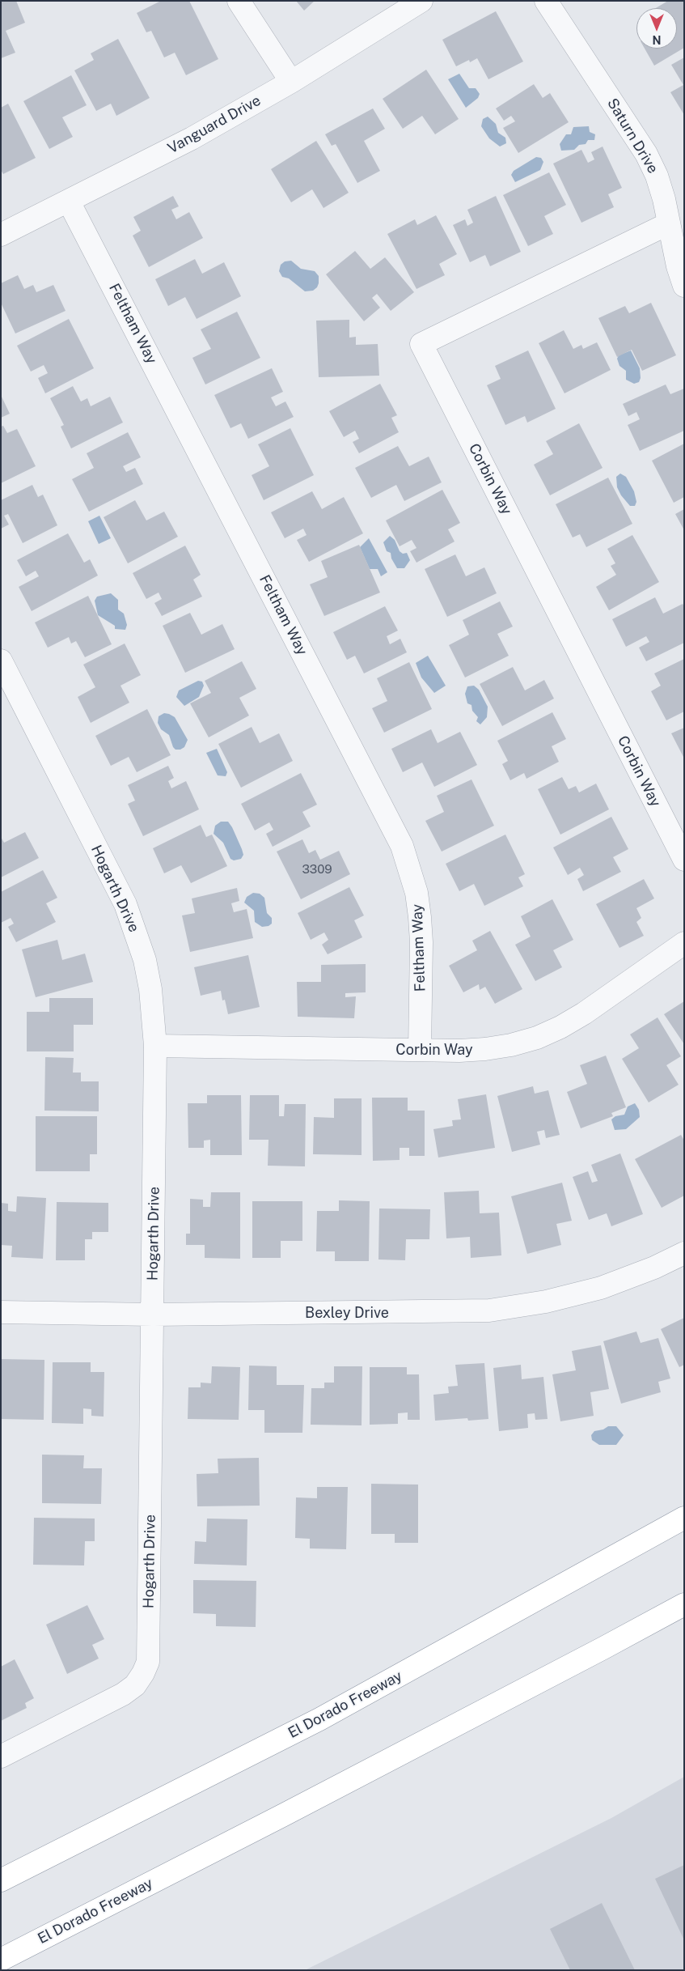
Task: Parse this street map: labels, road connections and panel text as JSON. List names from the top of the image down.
{
  "streets": {
    "highway": ["El Dorado Freeway"],
    "street": [
      "Vanguard Drive",
      "Saturn Drive",
      "Feltham Way",
      "Corbin Way",
      "Hogarth Drive",
      "Bexley Drive"
    ]
  },
  "crossings": [
    ["Vanguard Drive", "Feltham Way"],
    ["Saturn Drive", "Corbin Way"],
    ["Feltham Way", "Corbin Way"],
    ["Corbin Way", "Hogarth Drive"],
    ["Hogarth Drive", "Bexley Drive"]
  ],
  "house_numbers": ["3309"],
  "north": "bottom"
}
